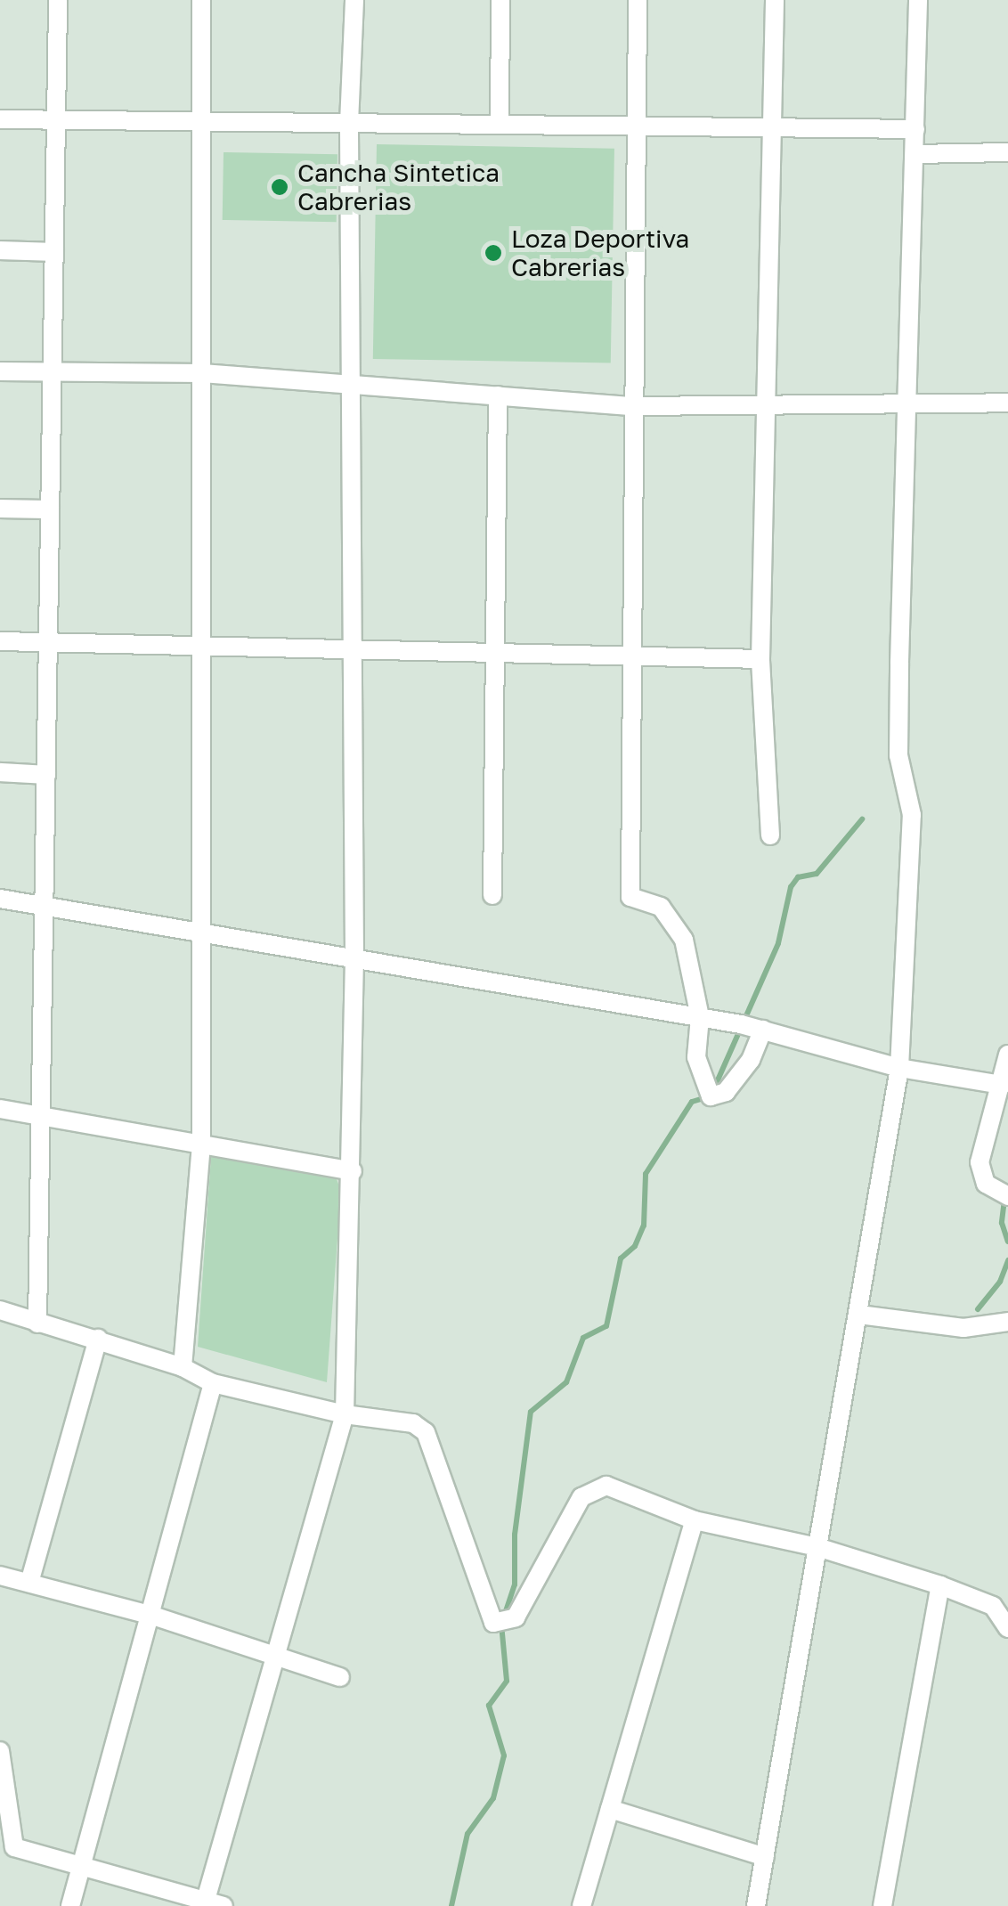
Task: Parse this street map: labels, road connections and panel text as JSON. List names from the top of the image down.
{
  "places": ["Cancha Sintetica Cabrerias", "Loza Deportiva Cabrerias"]
}
